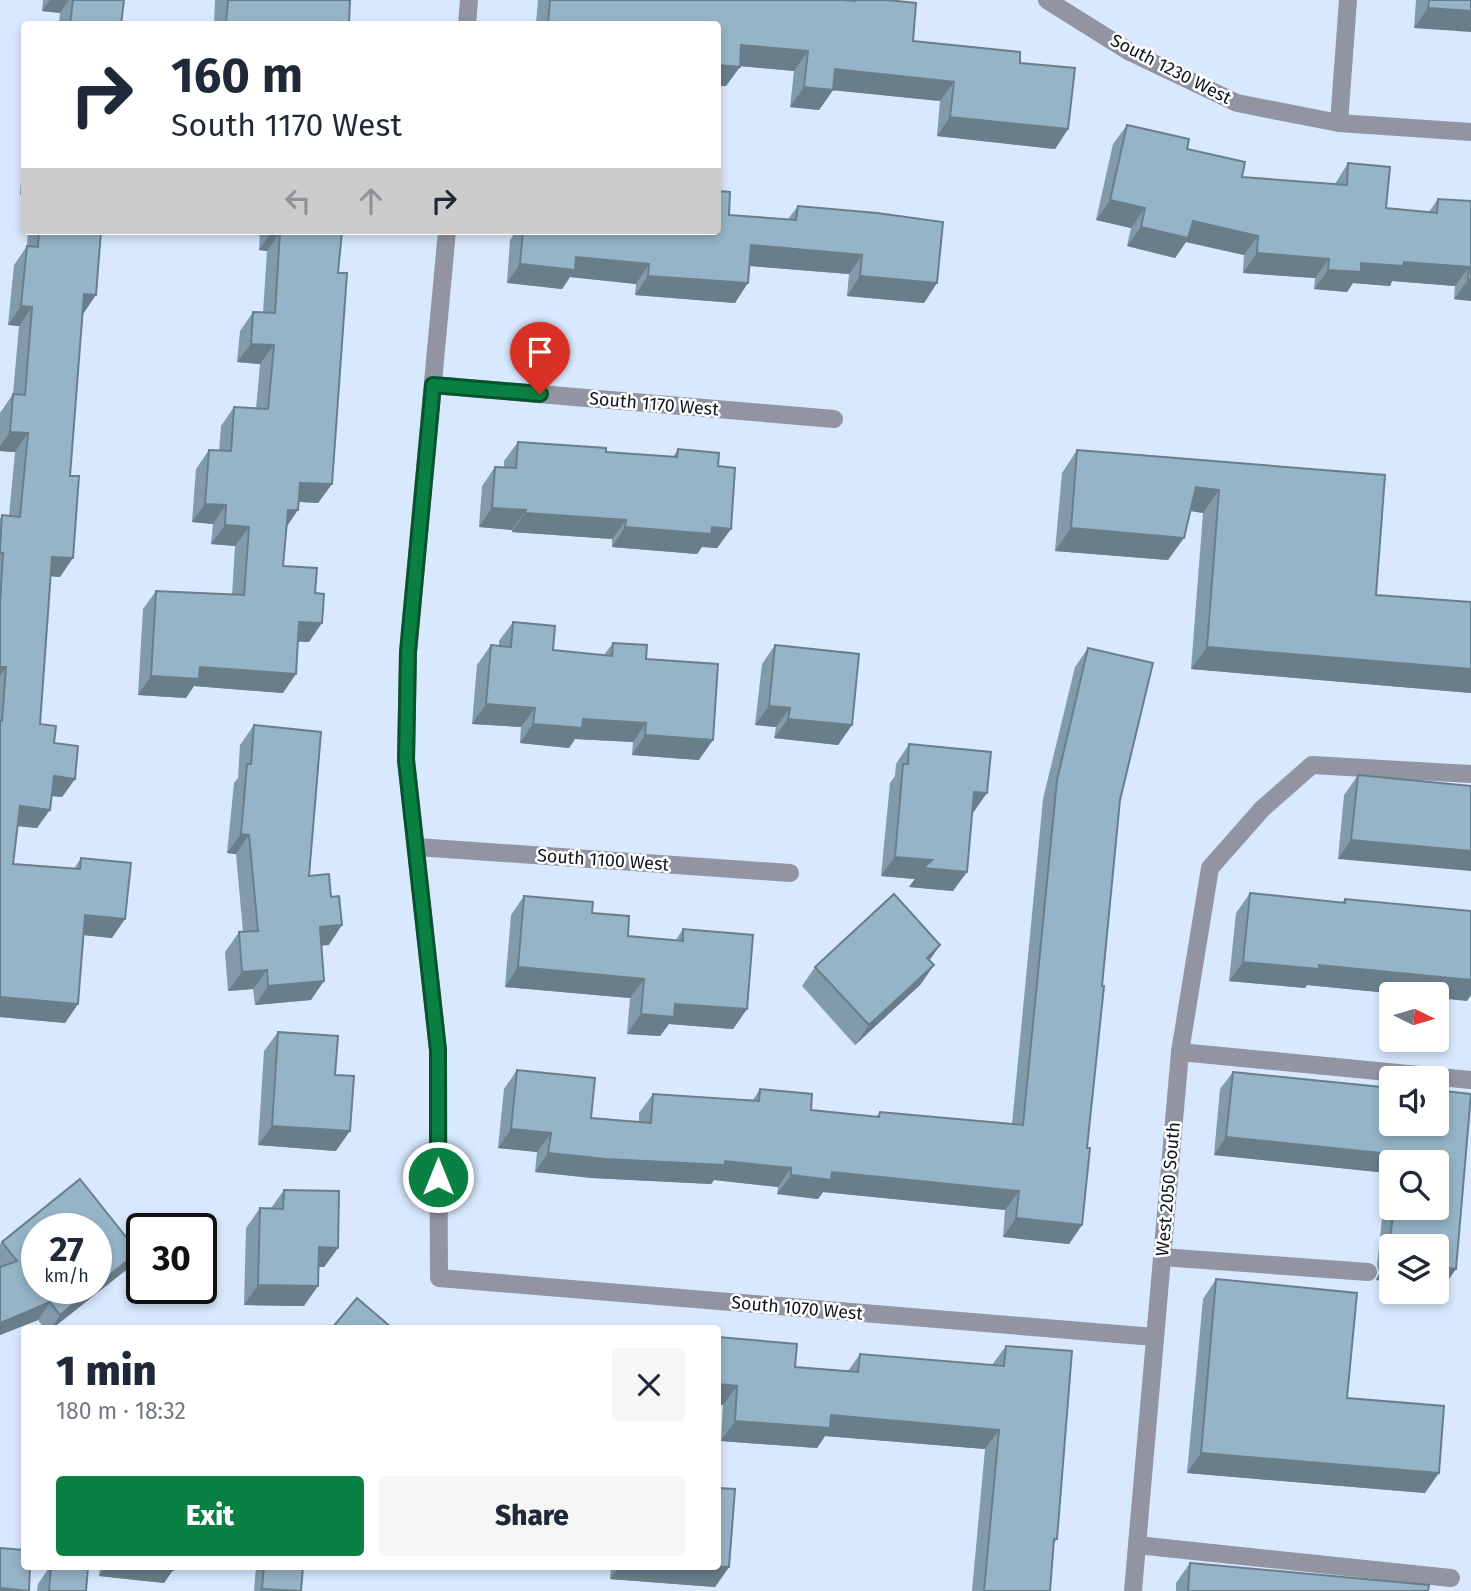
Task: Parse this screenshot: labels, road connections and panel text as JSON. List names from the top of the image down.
{
  "streets": {
    "street": [
      "South 1230 West",
      "South 1170 West",
      "South 1100 West",
      "West 2050 South",
      "South 1070 West"
    ]
  },
  "crossings": [
    ["South 1100 West", "South 1070 West"],
    ["West 2050 South", "South 1070 West"]
  ],
  "north": "right",
  "page": {
    "turn": ["160 m", "South 1170 West"],
    "speed": "27 km/h",
    "limit": "30",
    "heading": ["1 min", "180 m · 18:32"],
    "buttons": ["Exit", "Share"]
  }
}
